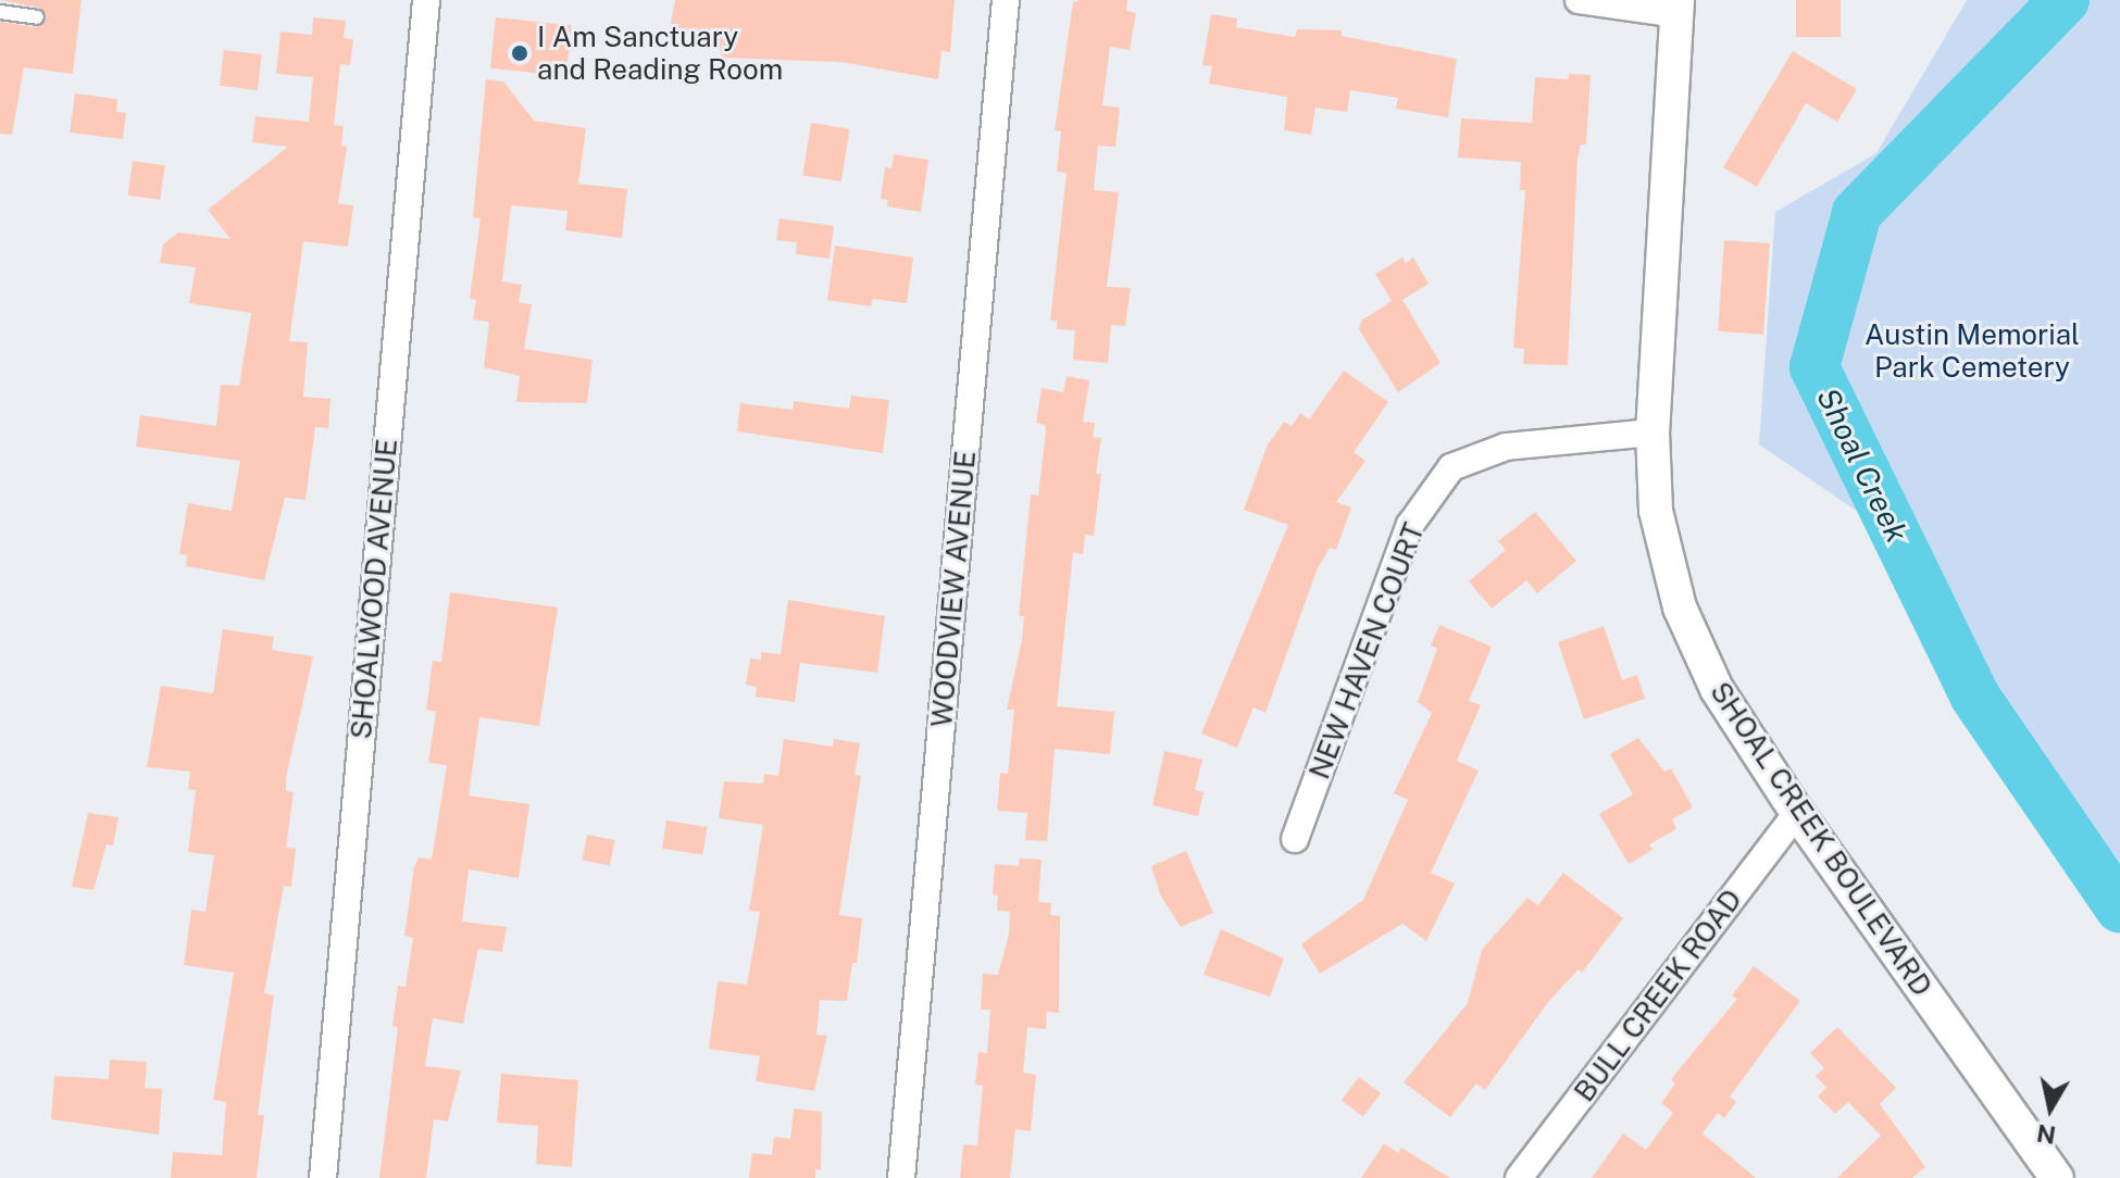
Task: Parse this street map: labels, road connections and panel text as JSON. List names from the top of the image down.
{
  "streets": {
    "street": [
      "SHOALWOOD AVENUE",
      "WOODVIEW AVENUE",
      "NEW HAVEN COURT",
      "SHOAL CREEK BOULEVARD",
      "BULL CREEK ROAD"
    ]
  },
  "crossings": [
    ["NEW HAVEN COURT", "SHOAL CREEK BOULEVARD"],
    ["SHOAL CREEK BOULEVARD", "BULL CREEK ROAD"]
  ],
  "water": ["Shoal Creek"],
  "parks": ["Austin Memorial Park Cemetery"],
  "places": ["I Am Sanctuary and Reading Room"],
  "north": "bottom"
}
